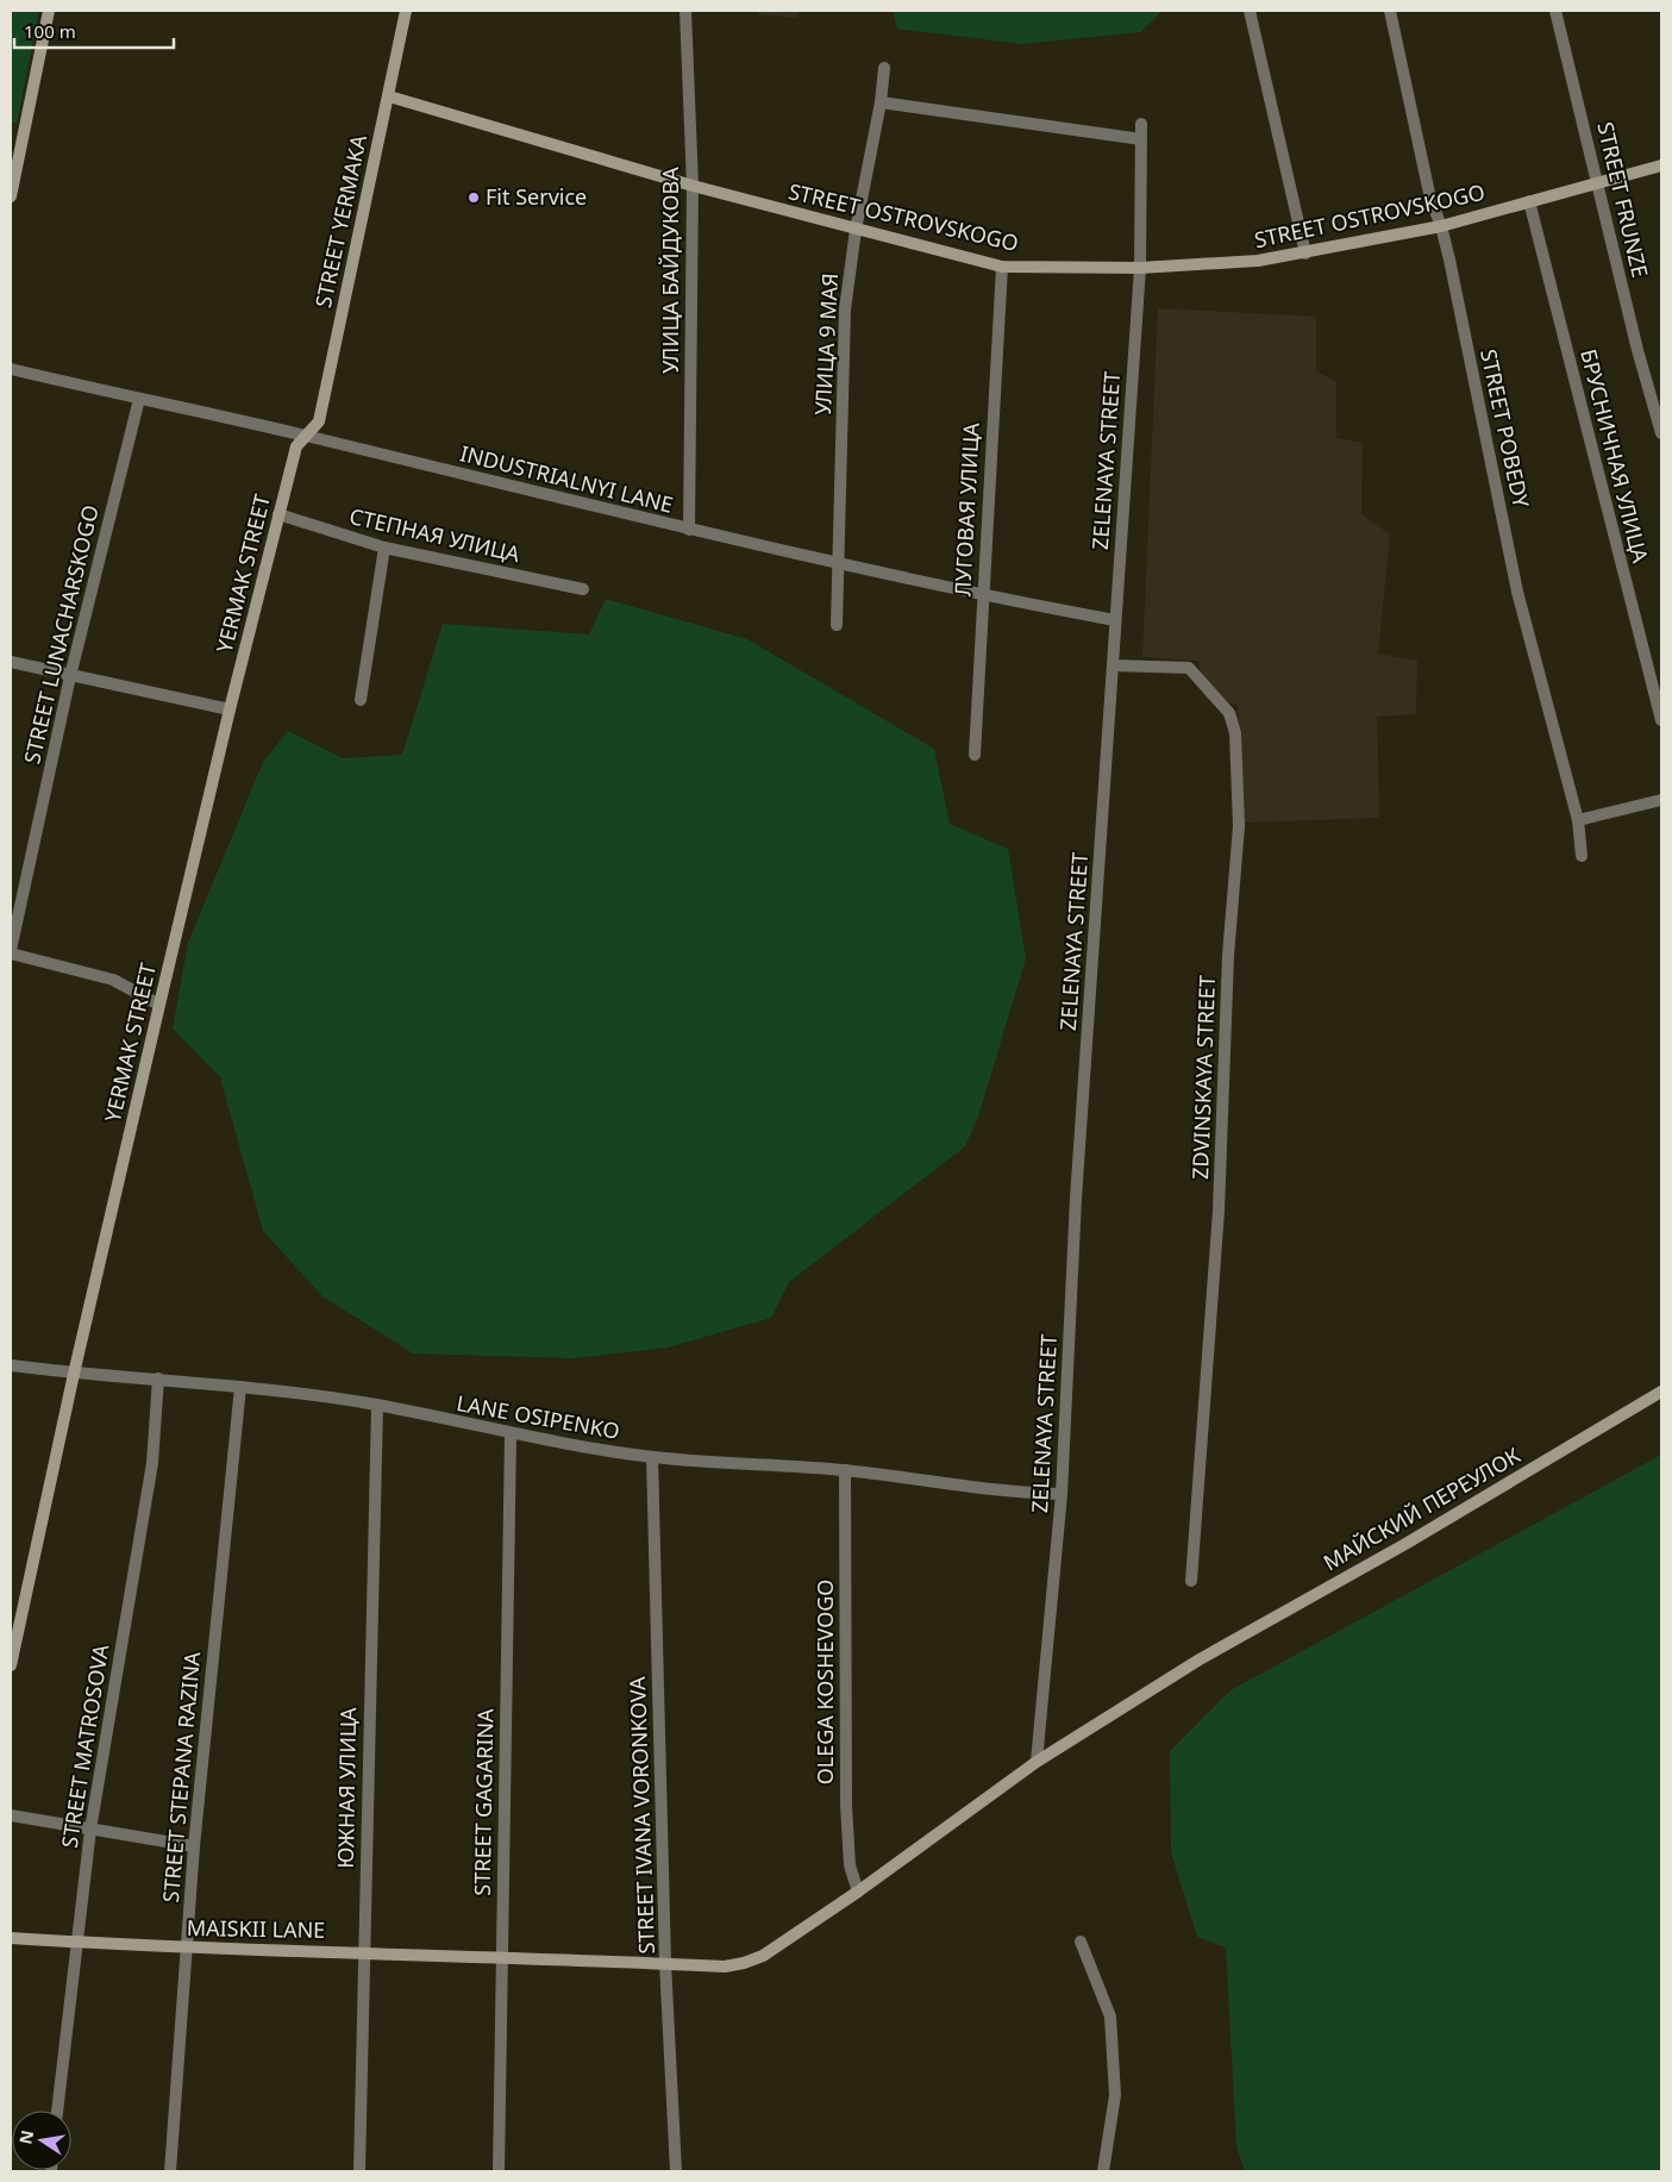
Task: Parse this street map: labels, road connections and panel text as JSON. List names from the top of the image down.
{
  "streets": {
    "street": [
      "STREET FRUNZE",
      "STREET OSTROVSKOGO",
      "STREET YERMAKA",
      "УЛИЦА БАЙДУКОВА",
      "УЛИЦА 9 МАЯ",
      "STREET POBEDY",
      "БРУСНИЧНАЯ УЛИЦА",
      "ZELENAYA STREET",
      "INDUSTRIALNYI LANE",
      "ЛУГОВАЯ УЛИЦА",
      "СТЕПНАЯ УЛИЦА",
      "YERMAK STREET",
      "STREET LUNACHARSKOGO",
      "ZDVINSKAYA STREET",
      "LANE OSIPENKO",
      "МАЙСКИЙ ПЕРЕУЛОК",
      "OLEGA KOSHEVOGO",
      "STREET MATROSOVA",
      "STREET STEPANA RAZINA",
      "ЮЖНАЯ УЛИЦА",
      "STREET GAGARINA",
      "STREET IVANA VORONKOVA",
      "MAISKII LANE"
    ]
  },
  "crossings": [
    ["STREET FRUNZE", "STREET OSTROVSKOGO"],
    ["STREET OSTROVSKOGO", "STREET YERMAKA"],
    ["STREET OSTROVSKOGO", "УЛИЦА БАЙДУКОВА"],
    ["STREET OSTROVSKOGO", "УЛИЦА 9 МАЯ"],
    ["STREET OSTROVSKOGO", "STREET POBEDY"],
    ["STREET OSTROVSKOGO", "БРУСНИЧНАЯ УЛИЦА"],
    ["STREET OSTROVSKOGO", "ZELENAYA STREET"],
    ["STREET OSTROVSKOGO", "ЛУГОВАЯ УЛИЦА"],
    ["STREET YERMAKA", "INDUSTRIALNYI LANE"],
    ["STREET YERMAKA", "YERMAK STREET"],
    ["УЛИЦА БАЙДУКОВА", "INDUSTRIALNYI LANE"],
    ["УЛИЦА 9 МАЯ", "INDUSTRIALNYI LANE"],
    ["ZELENAYA STREET", "INDUSTRIALNYI LANE"],
    ["ZELENAYA STREET", "ZDVINSKAYA STREET"],
    ["ZELENAYA STREET", "LANE OSIPENKO"],
    ["ZELENAYA STREET", "МАЙСКИЙ ПЕРЕУЛОК"],
    ["INDUSTRIALNYI LANE", "ЛУГОВАЯ УЛИЦА"],
    ["INDUSTRIALNYI LANE", "YERMAK STREET"],
    ["INDUSTRIALNYI LANE", "STREET LUNACHARSKOGO"],
    ["СТЕПНАЯ УЛИЦА", "YERMAK STREET"],
    ["YERMAK STREET", "LANE OSIPENKO"],
    ["LANE OSIPENKO", "OLEGA KOSHEVOGO"],
    ["LANE OSIPENKO", "STREET MATROSOVA"],
    ["LANE OSIPENKO", "STREET STEPANA RAZINA"],
    ["LANE OSIPENKO", "ЮЖНАЯ УЛИЦА"],
    ["LANE OSIPENKO", "STREET GAGARINA"],
    ["LANE OSIPENKO", "STREET IVANA VORONKOVA"],
    ["МАЙСКИЙ ПЕРЕУЛОК", "OLEGA KOSHEVOGO"],
    ["МАЙСКИЙ ПЕРЕУЛОК", "MAISKII LANE"],
    ["OLEGA KOSHEVOGO", "MAISKII LANE"],
    ["STREET MATROSOVA", "MAISKII LANE"],
    ["STREET STEPANA RAZINA", "MAISKII LANE"],
    ["ЮЖНАЯ УЛИЦА", "MAISKII LANE"],
    ["STREET GAGARINA", "MAISKII LANE"],
    ["STREET IVANA VORONKOVA", "MAISKII LANE"]
  ],
  "places": ["Fit Service"],
  "scale_bar": "100 m",
  "north": "left"
}
